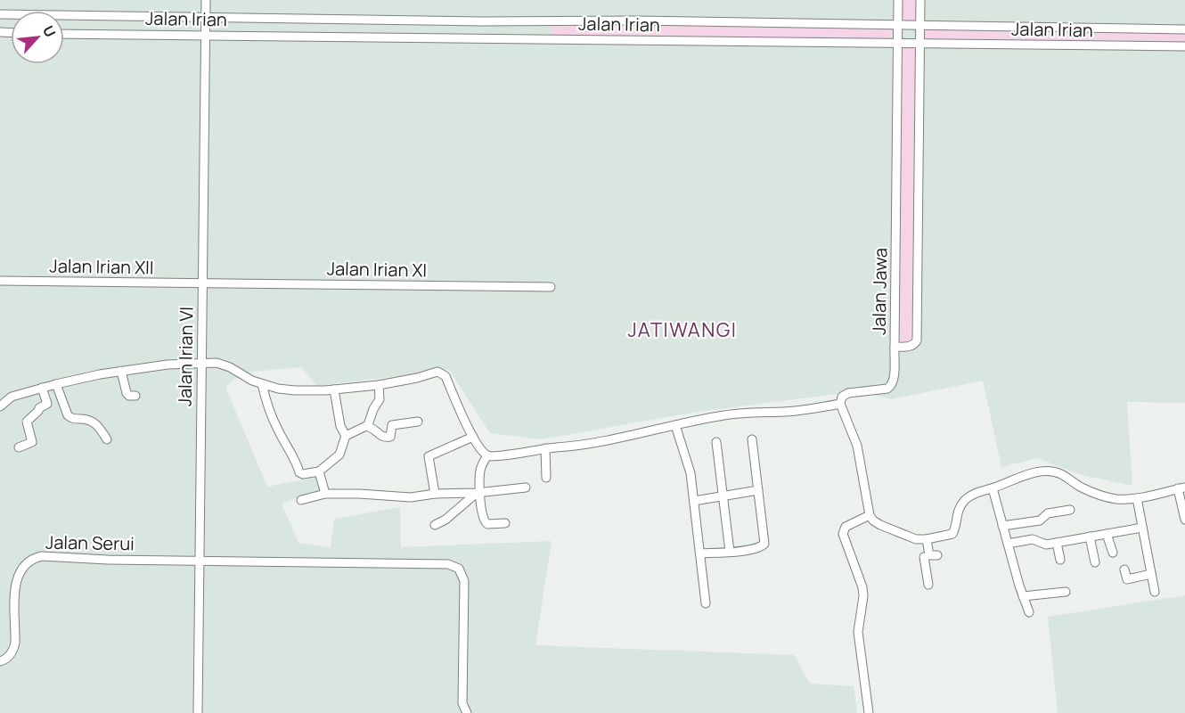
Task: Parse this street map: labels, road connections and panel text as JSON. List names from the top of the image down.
{
  "streets": {
    "street": [
      "Jalan Irian",
      "Jalan Irian XII",
      "Jalan Irian XI",
      "Jalan Jawa",
      "Jalan Irian VI",
      "Jalan Serui"
    ]
  },
  "crossings": [
    ["Jalan Irian", "Jalan Jawa"],
    ["Jalan Irian", "Jalan Irian VI"],
    ["Jalan Irian XII", "Jalan Irian XI"],
    ["Jalan Irian XII", "Jalan Irian VI"],
    ["Jalan Irian XI", "Jalan Irian VI"],
    ["Jalan Irian VI", "Jalan Serui"]
  ],
  "districts": ["JATIWANGI"],
  "north": "top right"
}
